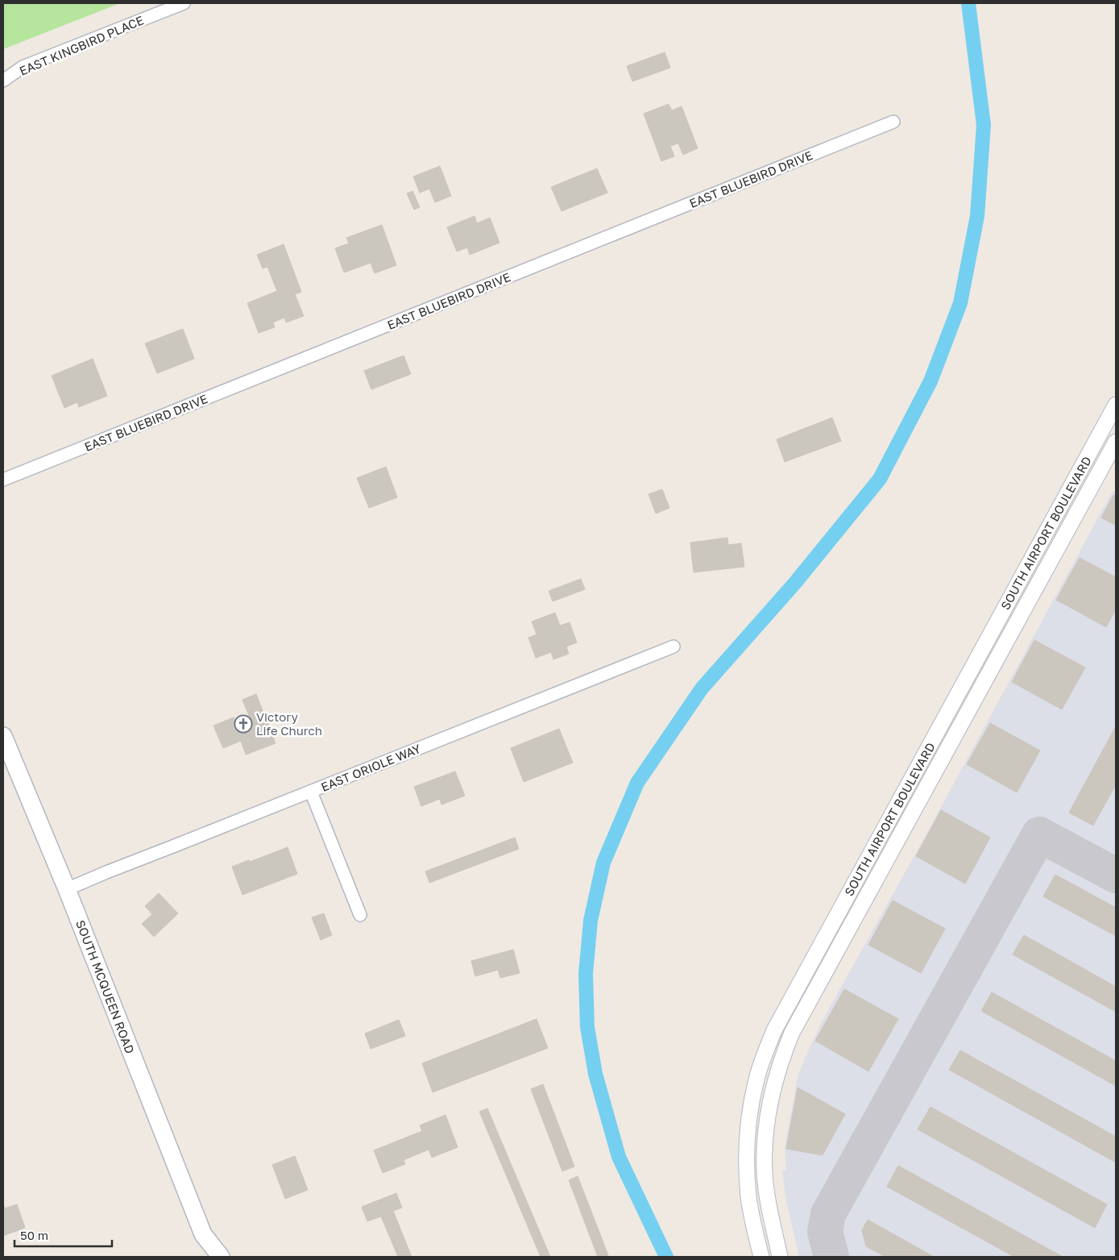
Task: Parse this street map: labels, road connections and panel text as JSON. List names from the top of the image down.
{
  "streets": {
    "main road": ["SOUTH MCQUEEN ROAD"],
    "street": [
      "EAST KINGBIRD PLACE",
      "EAST BLUEBIRD DRIVE",
      "SOUTH AIRPORT BOULEVARD",
      "EAST ORIOLE WAY"
    ]
  },
  "crossings": [
    ["EAST ORIOLE WAY", "SOUTH MCQUEEN ROAD"]
  ],
  "places": {
    "church": ["Victory Life Church"]
  },
  "scale_bar": "50 m"
}
